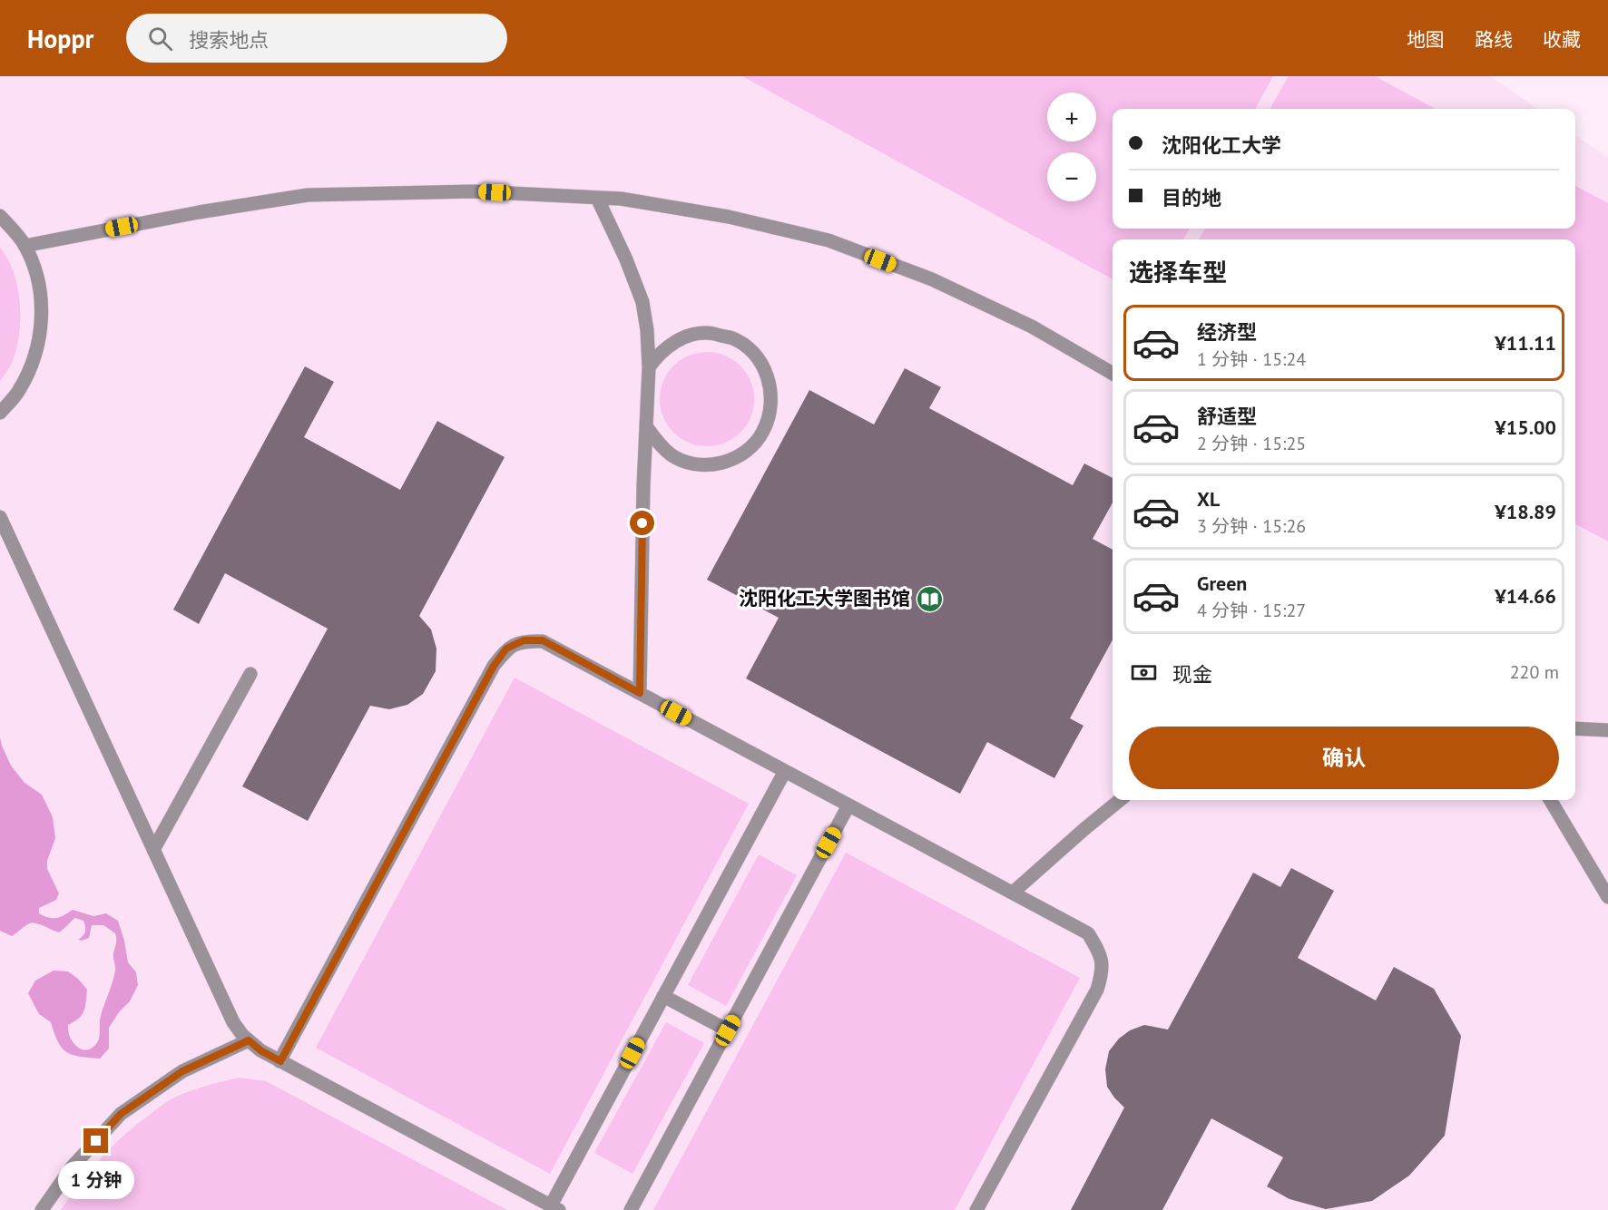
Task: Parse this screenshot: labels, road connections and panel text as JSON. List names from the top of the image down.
{
  "places": {
    "library": ["沈阳化工大学图书馆"]
  },
  "page": {
    "header": "Hoppr",
    "search": "搜索地点",
    "nav": ["地图", "路线", "收藏"],
    "map_buttons": ["+", "−"],
    "banner": ["沈阳化工大学", "目的地"],
    "heading": "选择车型",
    "list": [
      {
        "name": "经济型",
        "note": "1 分钟 · 15:24",
        "value": "¥11.11"
      },
      {
        "name": "舒适型",
        "note": "2 分钟 · 15:25",
        "value": "¥15.00"
      },
      {
        "name": "XL",
        "note": "3 分钟 · 15:26",
        "value": "¥18.89"
      },
      {
        "name": "Green",
        "note": "4 分钟 · 15:27",
        "value": "¥14.66"
      }
    ],
    "pay": ["现金", "220 m"],
    "buttons": "确认",
    "bubble": "1 分钟"
  }
}
